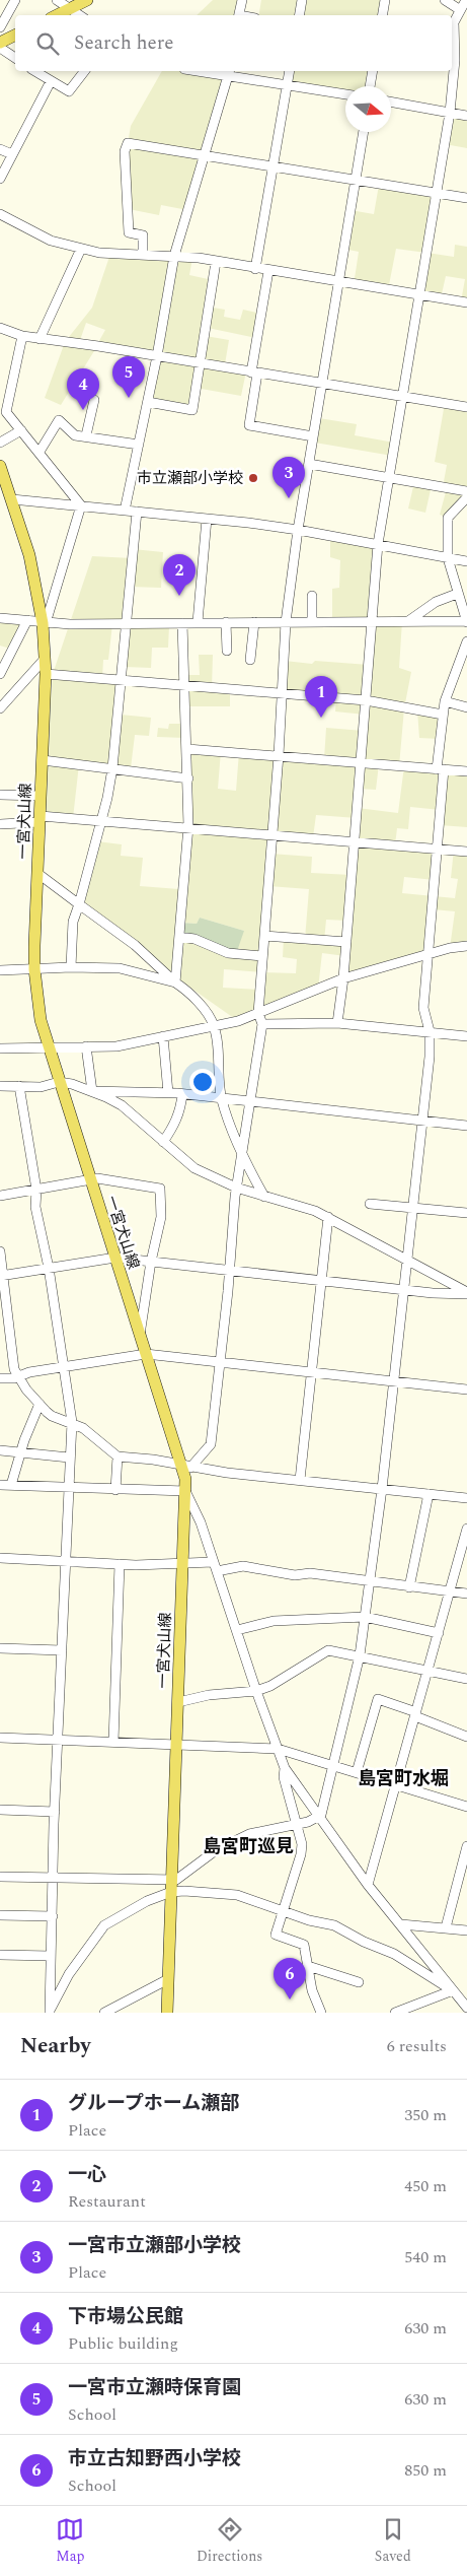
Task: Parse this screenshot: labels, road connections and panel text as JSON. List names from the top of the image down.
{
  "streets": {
    "main road": ["一宮犬山線"]
  },
  "districts": ["島宮町水堀", "島宮町巡見"],
  "places": ["市立瀬部小学校"],
  "north": "right",
  "page": {
    "search": "Search here",
    "pins": [
      "5",
      "4",
      "3",
      "2",
      "1",
      "6"
    ],
    "heading": ["Nearby", "6 results"],
    "list": [
      {
        "mark": "1",
        "name": "グループホーム瀬部",
        "note": "Place",
        "value": "350 m"
      },
      {
        "mark": "2",
        "name": "一心",
        "note": "Restaurant",
        "value": "450 m"
      },
      {
        "mark": "3",
        "name": "一宮市立瀬部小学校",
        "note": "Place",
        "value": "540 m"
      },
      {
        "mark": "4",
        "name": "下市場公民館",
        "note": "Public building",
        "value": "630 m"
      },
      {
        "mark": "5",
        "name": "一宮市立瀬時保育園",
        "note": "School",
        "value": "630 m"
      },
      {
        "mark": "6",
        "name": "市立古知野西小学校",
        "note": "School",
        "value": "850 m"
      }
    ],
    "nav": ["Map", "Directions", "Saved"]
  }
}
